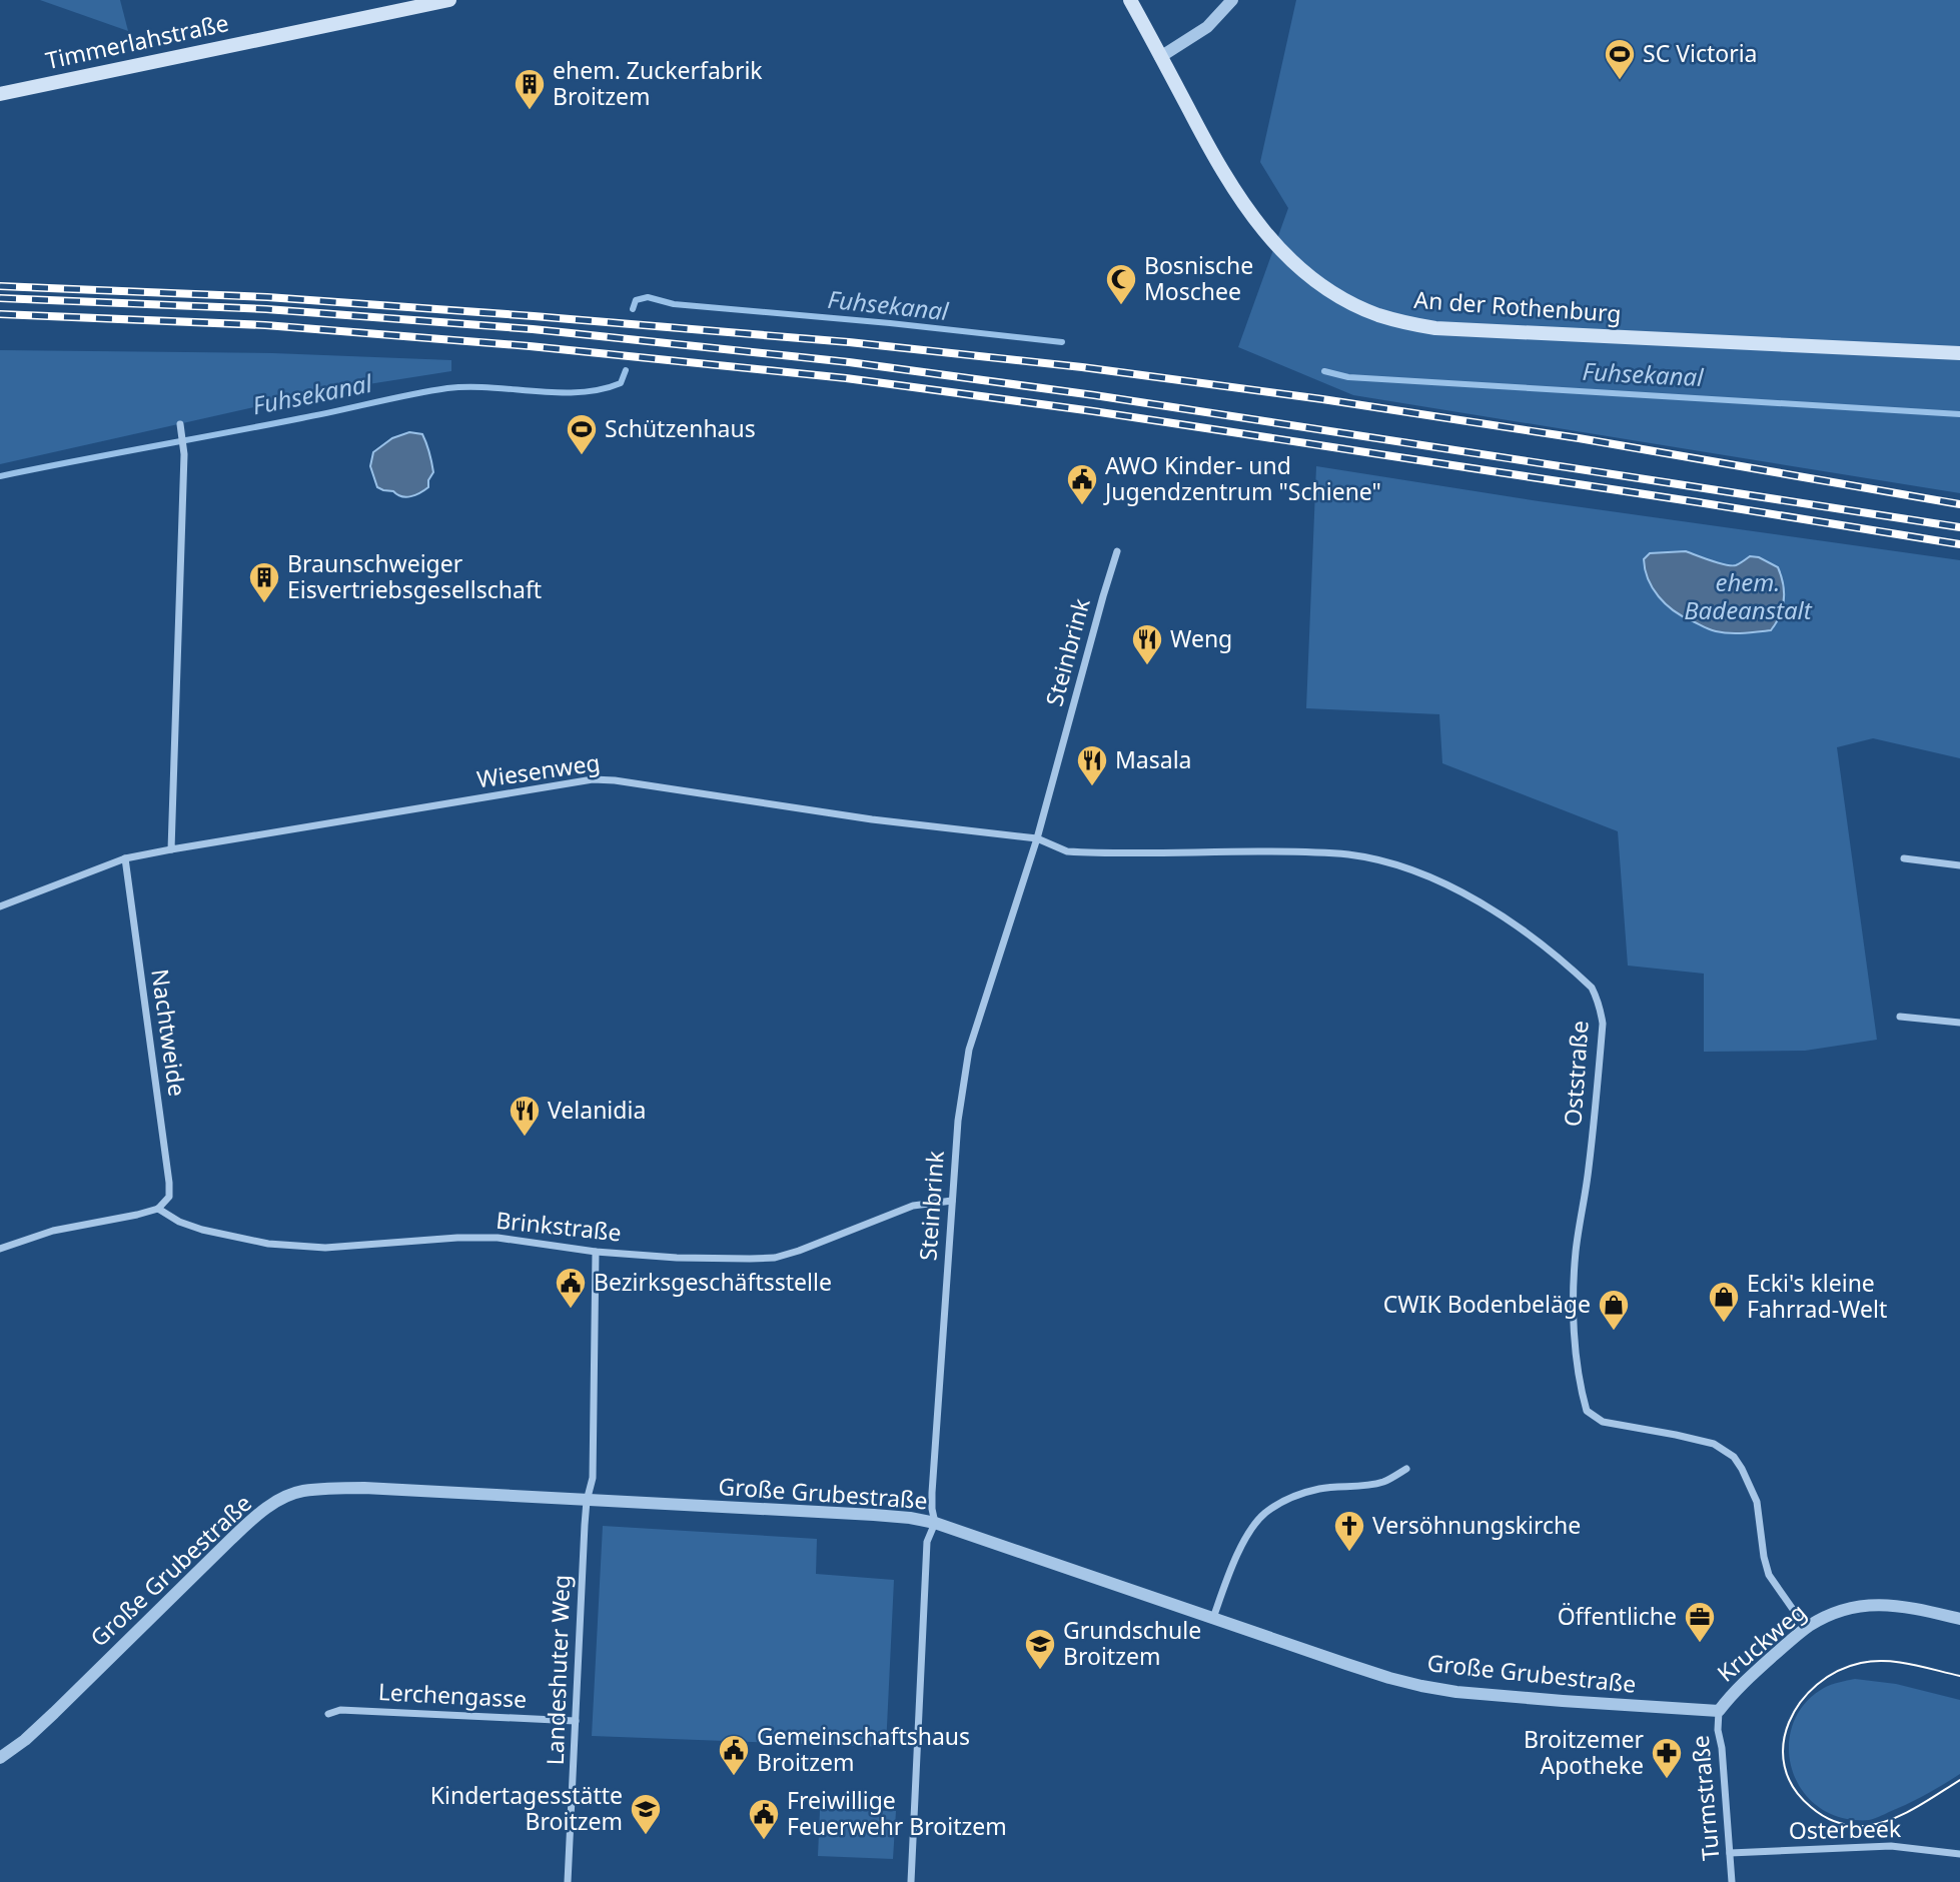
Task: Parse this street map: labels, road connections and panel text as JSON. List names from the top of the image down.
{
  "streets": {
    "main road": ["Timmerlahstraße", "An der Rothenburg"],
    "street": [
      "Steinbrink",
      "Wiesenweg",
      "Nachtweide",
      "Oststraße",
      "Brinkstraße",
      "Große Grubestraße",
      "Kruckweg",
      "Landeshuter Weg",
      "Lerchengasse",
      "Turmstraße",
      "Osterbeek"
    ]
  },
  "crossings": [
    ["Steinbrink", "Wiesenweg"],
    ["Steinbrink", "Oststraße"],
    ["Steinbrink", "Brinkstraße"],
    ["Steinbrink", "Große Grubestraße"],
    ["Wiesenweg", "Nachtweide"],
    ["Wiesenweg", "Oststraße"],
    ["Nachtweide", "Brinkstraße"],
    ["Oststraße", "Kruckweg"],
    ["Brinkstraße", "Landeshuter Weg"],
    ["Große Grubestraße", "Kruckweg"],
    ["Große Grubestraße", "Landeshuter Weg"],
    ["Große Grubestraße", "Turmstraße"],
    ["Kruckweg", "Turmstraße"],
    ["Landeshuter Weg", "Lerchengasse"],
    ["Turmstraße", "Osterbeek"]
  ],
  "water": ["Fuhsekanal", "ehem. Badeanstalt"],
  "places": {
    "sports": ["SC Victoria", "Schützenhaus"],
    "building": ["ehem. Zuckerfabrik Broitzem", "Braunschweiger Eisvertriebsgesellschaft"],
    "mosque": ["Bosnische Moschee"],
    "public building": [
      "AWO Kinder- und Jugendzentrum \"Schiene\"",
      "Bezirksgeschäftsstelle",
      "Gemeinschaftshaus Broitzem",
      "Freiwillige Feuerwehr Broitzem"
    ],
    "restaurant": ["Weng", "Masala", "Velanidia"],
    "shop": ["Ecki's kleine Fahrrad-Welt", "CWIK Bodenbeläge"],
    "church": ["Versöhnungskirche"],
    "office": ["Öffentliche"],
    "school or university": ["Grundschule Broitzem", "Kindertagesstätte Broitzem"],
    "pharmacy": ["Broitzemer Apotheke"]
  }
}
